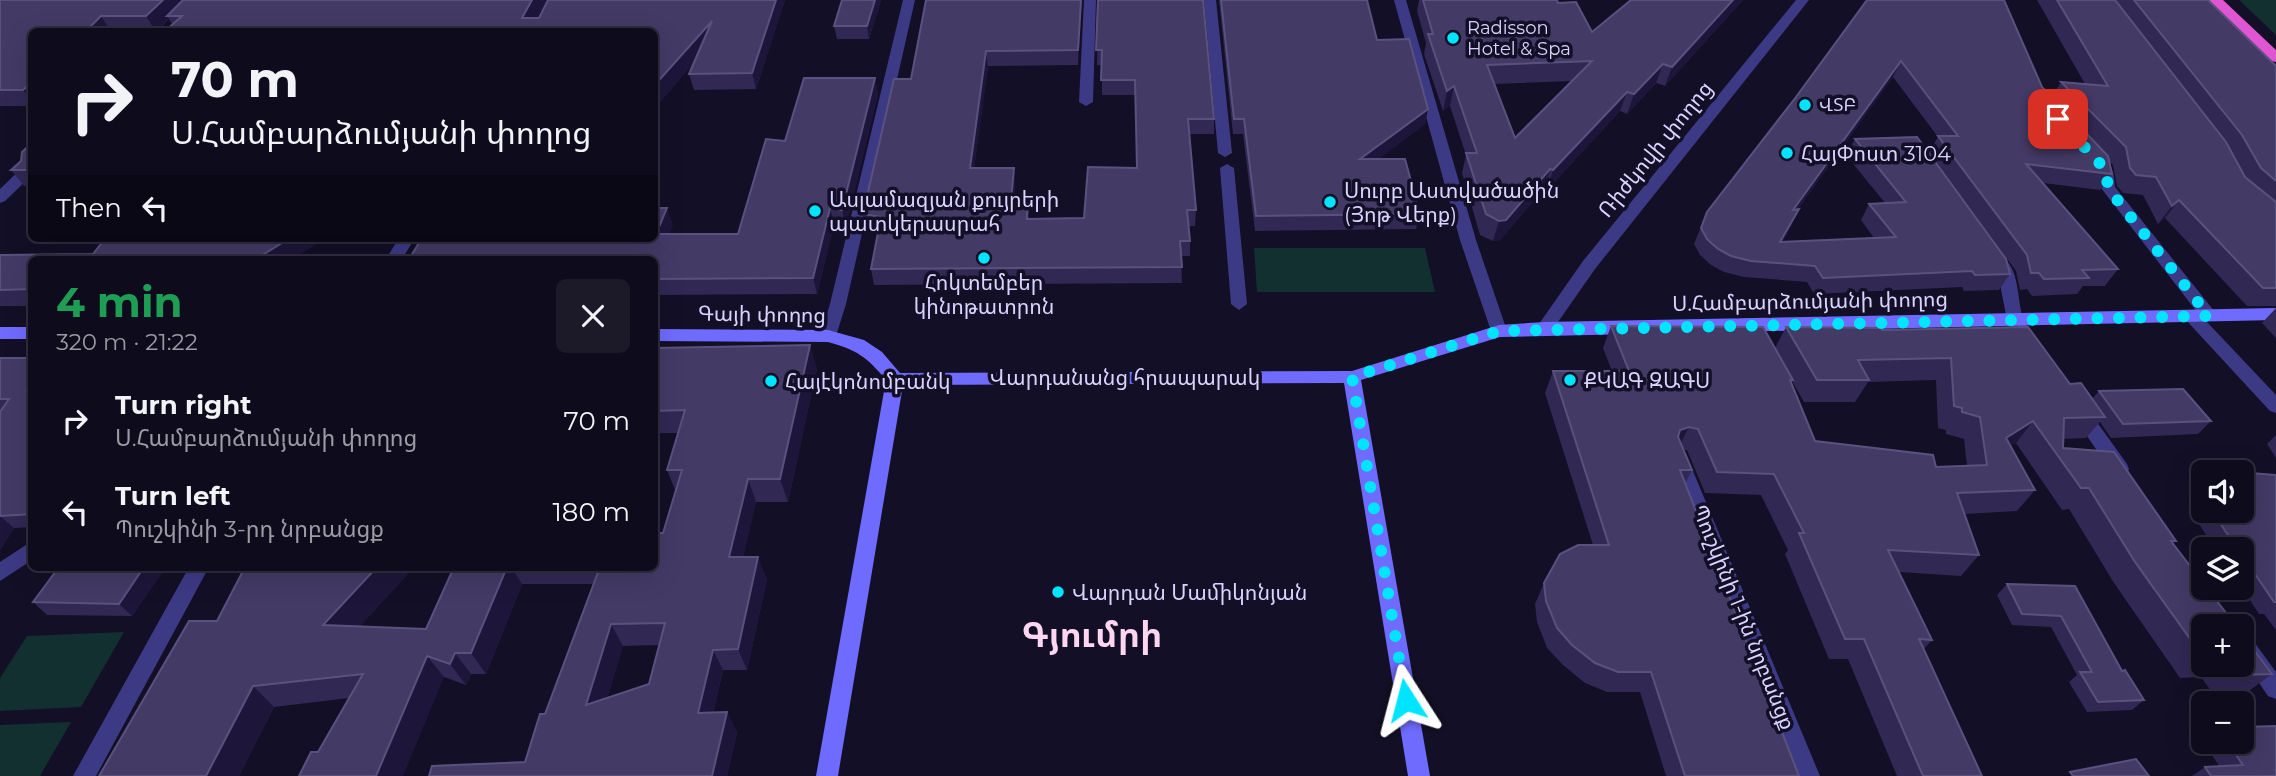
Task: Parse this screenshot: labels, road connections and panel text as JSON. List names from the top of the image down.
{
  "streets": {
    "main road": ["Ս.Համբարձումյանի փողոց", "Գայի փողոց", "Վարդանանց հրապարակ"],
    "street": ["Ռիժկովի փողոց", "Պուշկինի 1-ին նրբանցք"]
  },
  "crossings": [
    ["Ռիժկովի փողոց", "Ս.Համբարձումյանի փողոց"],
    ["Ս.Համբարձումյանի փողոց", "Վարդանանց հրապարակ"],
    ["Գայի փողոց", "Վարդանանց հրապարակ"]
  ],
  "districts": ["Գյումրի"],
  "places": [
    "Radisson Hotel & Spa",
    "ՎՏԲ",
    "ՀայՓոստ 3104",
    "Սուրբ Աստվածածին (Յոթ Վերք)",
    "Ասլամազյան քույրերի պատկերասրահ",
    "Հոկտեմբեր կինոթատրոն",
    "ՔԿԱԳ ԶԱԳՍ",
    "Հայէկոնոմբանկ",
    "Վարդան Մամիկոնյան"
  ],
  "page": {
    "turn": ["70 m", "Ս.Համբարձումյանի փողոց"],
    "then": "Then",
    "heading": ["4 min", "320 m · 21:22"],
    "list": [
      {
        "name": "Turn right",
        "note": "Ս.Համբարձումյանի փողոց",
        "value": "70 m"
      },
      {
        "name": "Turn left",
        "note": "Պուշկինի 3-րդ նրբանցք",
        "value": "180 m"
      }
    ],
    "map_buttons": ["+", "−"]
  }
}
